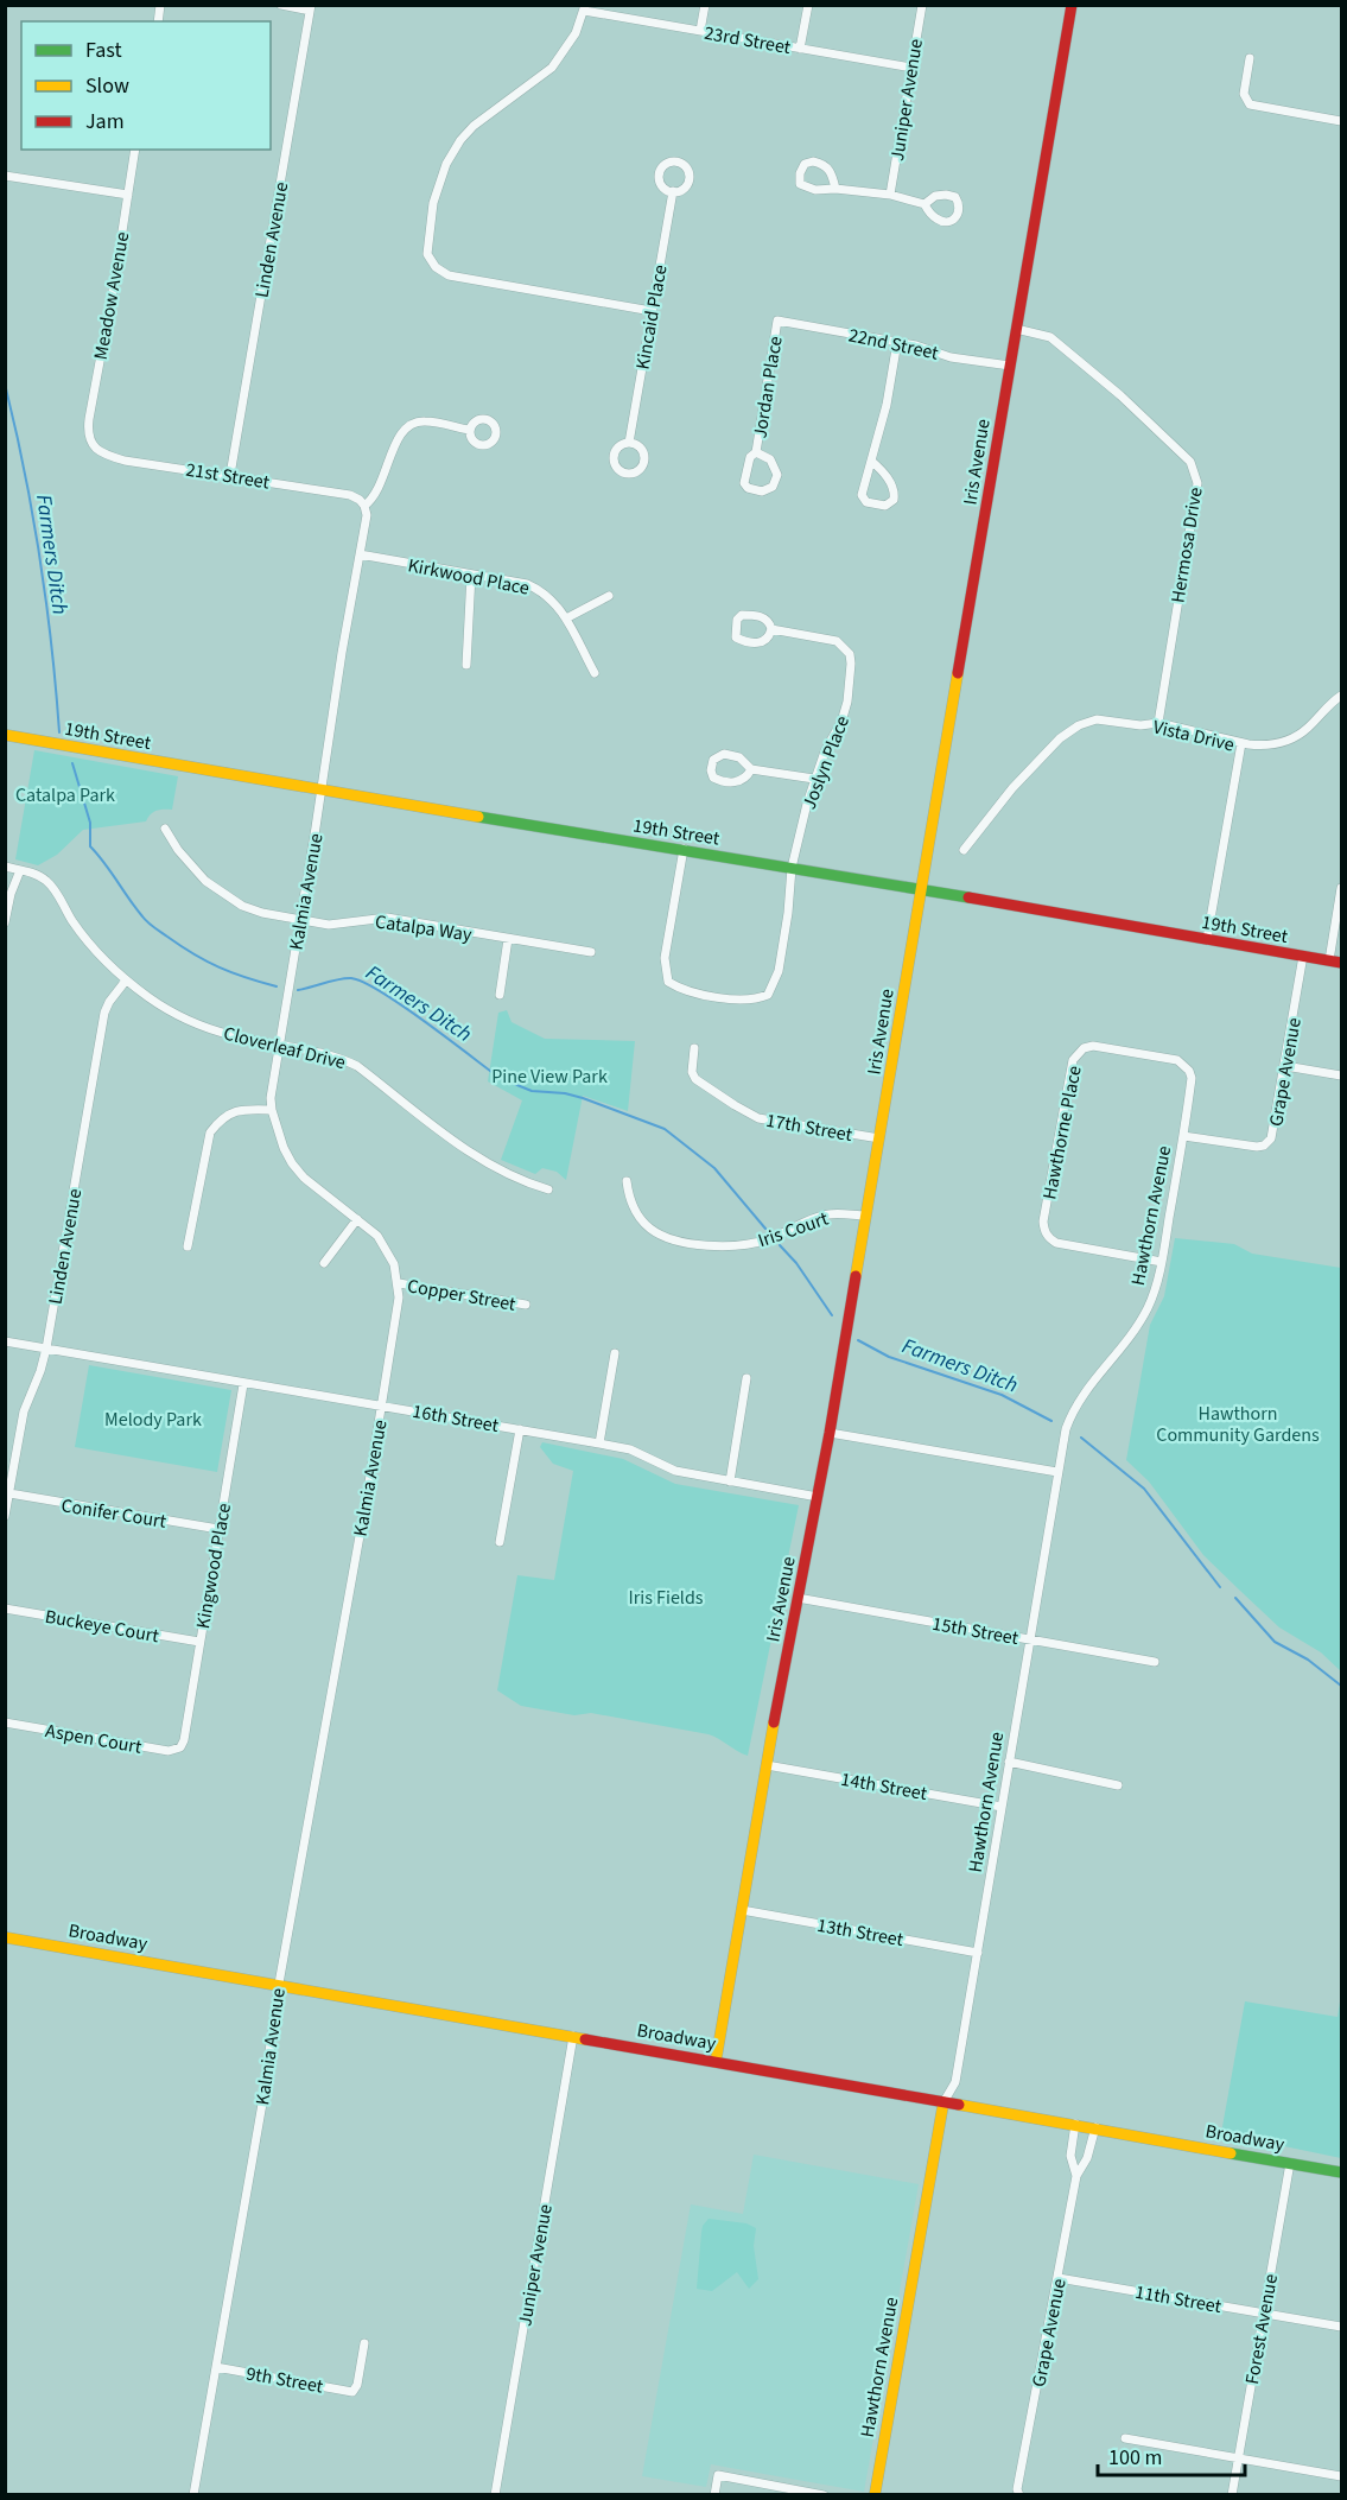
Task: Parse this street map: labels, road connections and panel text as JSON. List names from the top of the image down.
{
  "streets": {
    "main road": [
      "Iris Avenue",
      "19th Street",
      "Hawthorn Avenue",
      "Broadway"
    ],
    "street": [
      "23rd Street",
      "Juniper Avenue",
      "Linden Avenue",
      "Meadow Avenue",
      "Kincaid Place",
      "22nd Street",
      "Jordan Place",
      "21st Street",
      "Hermosa Drive",
      "Kirkwood Place",
      "Vista Drive",
      "Joslyn Place",
      "Kalmia Avenue",
      "Catalpa Way",
      "Cloverleaf Drive",
      "Grape Avenue",
      "17th Street",
      "Hawthorne Place",
      "Iris Court",
      "Copper Street",
      "16th Street",
      "Conifer Court",
      "Kingwood Place",
      "Buckeye Court",
      "15th Street",
      "Aspen Court",
      "14th Street",
      "13th Street",
      "11th Street",
      "Forest Avenue",
      "9th Street"
    ]
  },
  "crossings": [
    ["23rd Street", "Juniper Avenue"],
    ["Juniper Avenue", "Broadway"],
    ["Linden Avenue", "21st Street"],
    ["Linden Avenue", "Cloverleaf Drive"],
    ["Linden Avenue", "16th Street"],
    ["Linden Avenue", "Conifer Court"],
    ["Meadow Avenue", "21st Street"],
    ["22nd Street", "Jordan Place"],
    ["22nd Street", "Iris Avenue"],
    ["Iris Avenue", "Hermosa Drive"],
    ["Iris Avenue", "19th Street"],
    ["Iris Avenue", "17th Street"],
    ["Iris Avenue", "Iris Court"],
    ["Iris Avenue", "16th Street"],
    ["Iris Avenue", "15th Street"],
    ["Iris Avenue", "14th Street"],
    ["Iris Avenue", "13th Street"],
    ["Iris Avenue", "Broadway"],
    ["21st Street", "Kalmia Avenue"],
    ["Hermosa Drive", "Vista Drive"],
    ["Kirkwood Place", "Kalmia Avenue"],
    ["19th Street", "Vista Drive"],
    ["19th Street", "Joslyn Place"],
    ["19th Street", "Kalmia Avenue"],
    ["19th Street", "Grape Avenue"],
    ["Kalmia Avenue", "Catalpa Way"],
    ["Kalmia Avenue", "Cloverleaf Drive"],
    ["Kalmia Avenue", "Copper Street"],
    ["Kalmia Avenue", "16th Street"],
    ["Kalmia Avenue", "Broadway"],
    ["Kalmia Avenue", "9th Street"],
    ["Grape Avenue", "Hawthorne Place"],
    ["Grape Avenue", "Hawthorn Avenue"],
    ["Grape Avenue", "Broadway"],
    ["Grape Avenue", "11th Street"],
    ["Hawthorne Place", "Hawthorn Avenue"],
    ["Hawthorn Avenue", "15th Street"],
    ["Hawthorn Avenue", "14th Street"],
    ["Hawthorn Avenue", "13th Street"],
    ["Hawthorn Avenue", "Broadway"],
    ["16th Street", "Kingwood Place"],
    ["Conifer Court", "Kingwood Place"],
    ["Kingwood Place", "Buckeye Court"],
    ["Kingwood Place", "Aspen Court"],
    ["Broadway", "Forest Avenue"],
    ["11th Street", "Forest Avenue"]
  ],
  "water": ["Farmers Ditch"],
  "parks": [
    "Catalpa Park",
    "Pine View Park",
    "Hawthorn Community Gardens",
    "Melody Park",
    "Iris Fields"
  ],
  "legend": ["Fast", "Slow", "Jam"],
  "scale_bar": "100 m"
}
